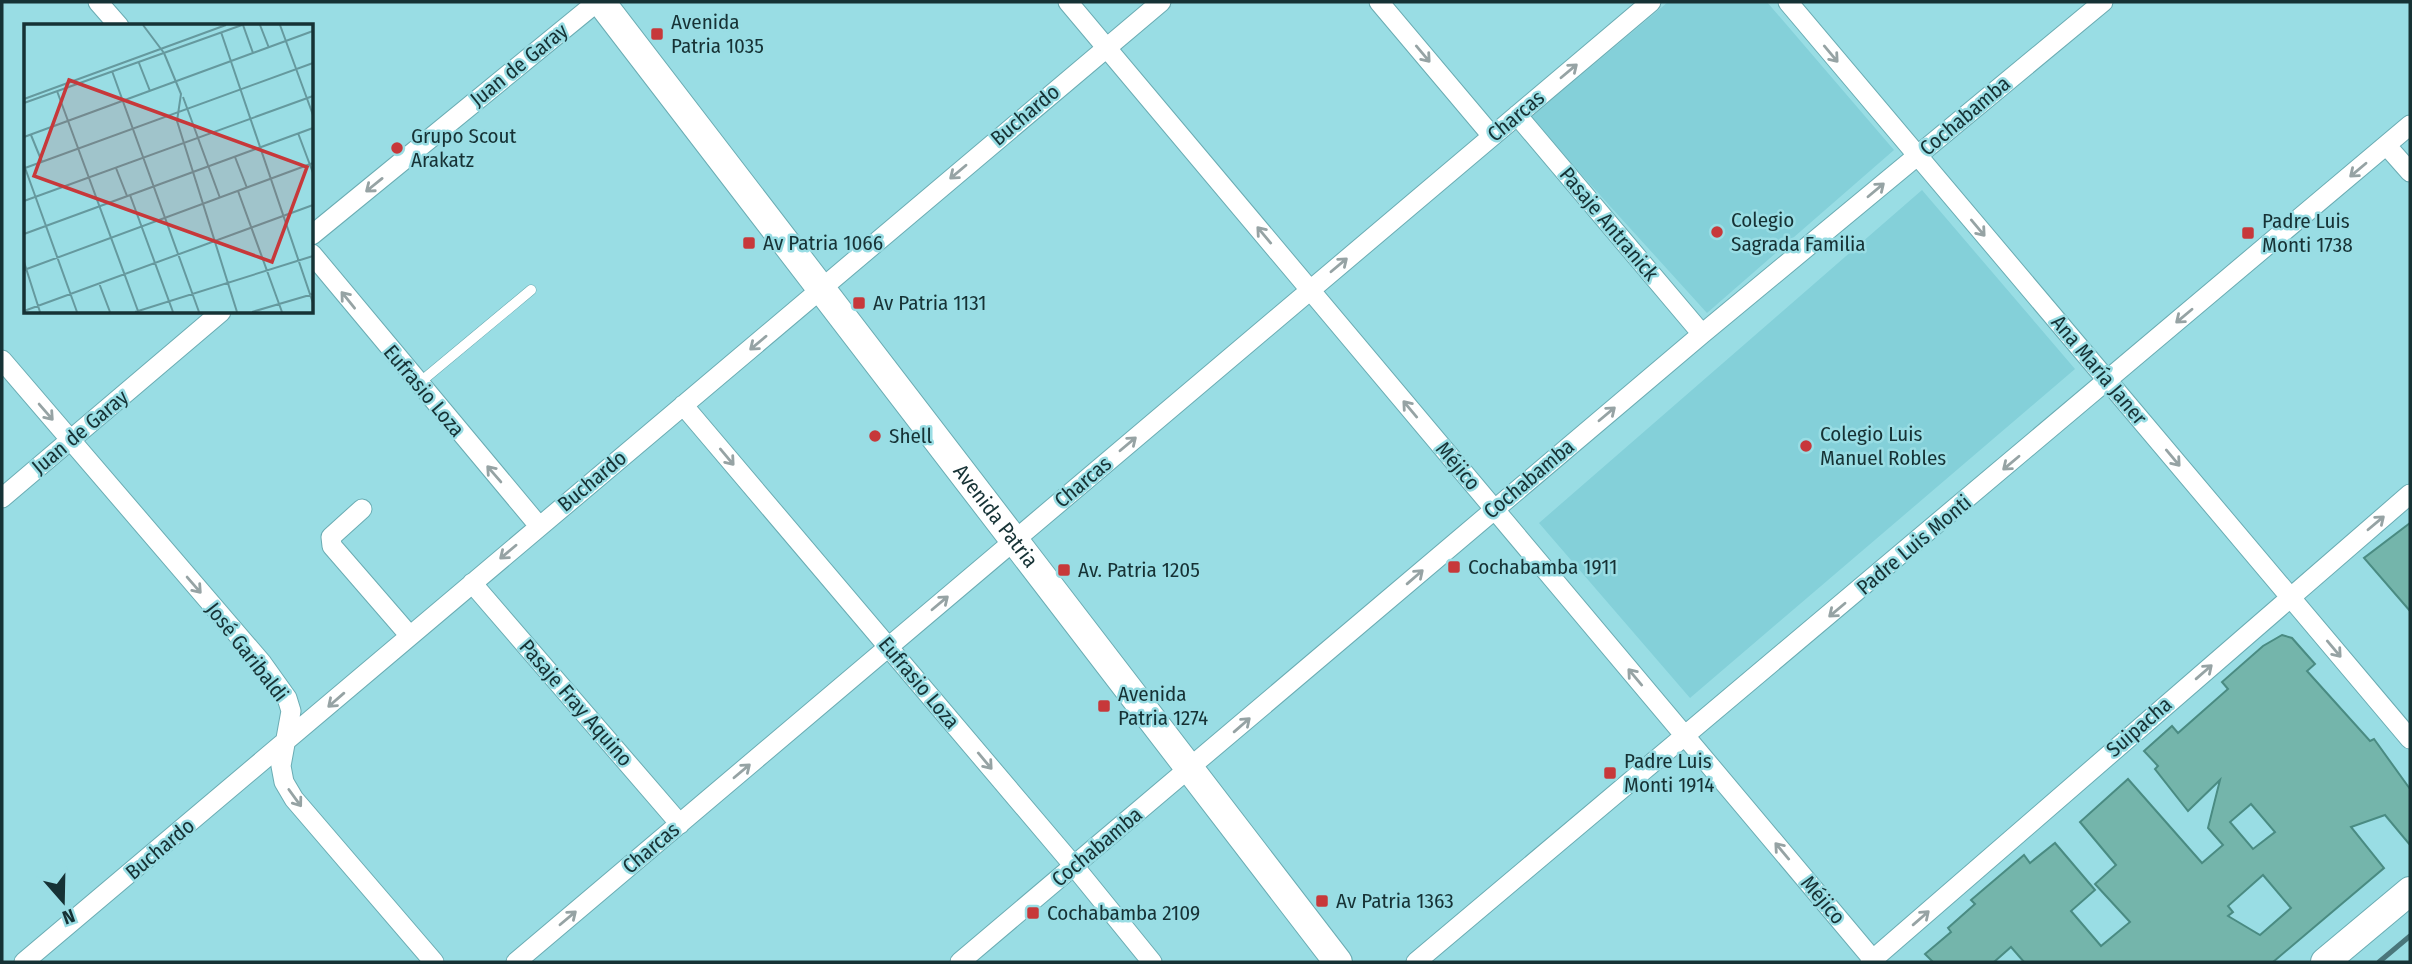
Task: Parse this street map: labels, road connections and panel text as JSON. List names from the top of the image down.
{
  "streets": {
    "main road": ["Avenida Patria"],
    "street": [
      "Juan de Garay",
      "Buchardo",
      "Charcas",
      "Cochabamba",
      "Pasaje Antranick",
      "Ana María Janer",
      "Eufrasio Loza",
      "Méjico",
      "Padre Luis Monti",
      "José Garibaldi",
      "Pasaje Fray Aquino",
      "Suipacha"
    ]
  },
  "crossings": [
    ["Juan de Garay", "Avenida Patria"],
    ["Juan de Garay", "José Garibaldi"],
    ["Buchardo", "Eufrasio Loza"],
    ["Buchardo", "Méjico"],
    ["Buchardo", "Avenida Patria"],
    ["Buchardo", "José Garibaldi"],
    ["Buchardo", "Pasaje Fray Aquino"],
    ["Charcas", "Pasaje Antranick"],
    ["Charcas", "Eufrasio Loza"],
    ["Charcas", "Méjico"],
    ["Charcas", "Avenida Patria"],
    ["Charcas", "Pasaje Fray Aquino"],
    ["Cochabamba", "Pasaje Antranick"],
    ["Cochabamba", "Ana María Janer"],
    ["Cochabamba", "Eufrasio Loza"],
    ["Cochabamba", "Méjico"],
    ["Cochabamba", "Avenida Patria"],
    ["Ana María Janer", "Padre Luis Monti"],
    ["Ana María Janer", "Suipacha"],
    ["Méjico", "Padre Luis Monti"],
    ["Méjico", "Suipacha"]
  ],
  "one_way": [
    "Juan de Garay",
    "Buchardo",
    "Charcas",
    "Cochabamba",
    "Ana María Janer",
    "Méjico",
    "Padre Luis Monti",
    "José Garibaldi",
    "Suipacha"
  ],
  "places": {
    "transit": [
      "Avenida Patria 1035",
      "Padre Luis Monti 1738",
      "Av Patria 1066",
      "Av Patria 1131",
      "Cochabamba 1911",
      "Av. Patria 1205",
      "Avenida Patria 1274",
      "Padre Luis Monti 1914",
      "Av Patria 1363",
      "Cochabamba 2109"
    ],
    "other": [
      "Grupo Scout Arakatz",
      "Colegio Sagrada Familia",
      "Shell",
      "Colegio Luis Manuel Robles"
    ]
  },
  "north": "bottom"
}
